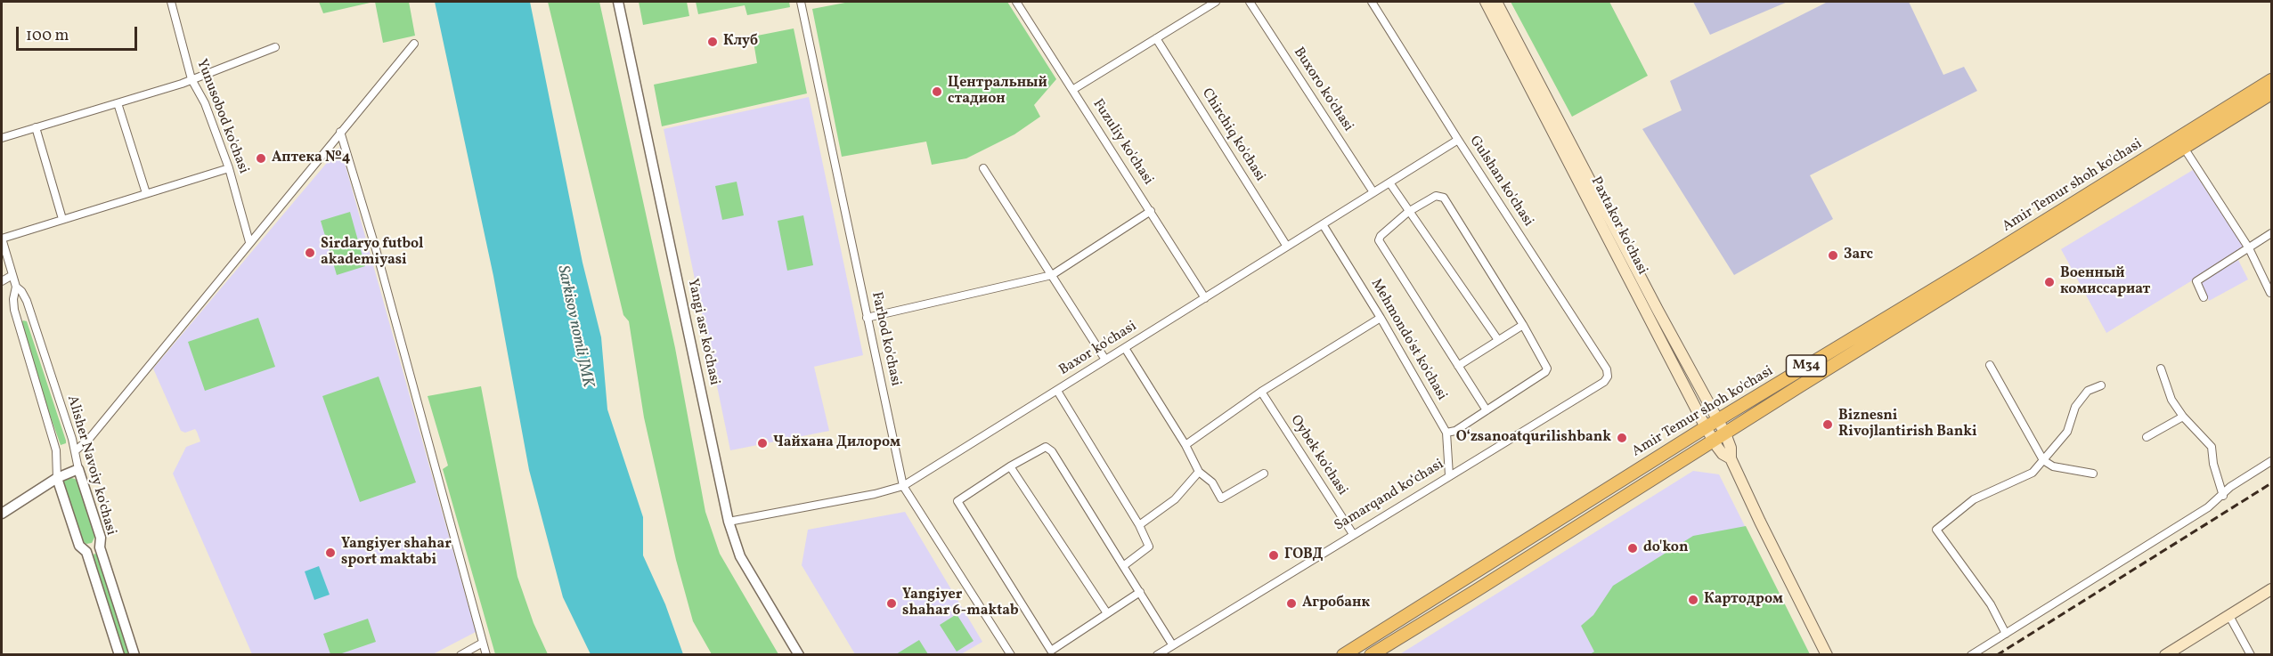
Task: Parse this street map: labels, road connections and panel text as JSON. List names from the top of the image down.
{
  "streets": {
    "highway": ["Amir Temur shoh ko'chasi", "M34"],
    "main road": ["Paxtakor ko'chasi"],
    "street": [
      "Buxoro ko'chasi",
      "Yunusobod ko'chasi",
      "Chirchiq ko'chasi",
      "Fuzuliy ko'chasi",
      "Gulshan ko'chasi",
      "Yangi asr ko'chasi",
      "Farhod ko'chasi",
      "Mehmondo'st ko'chasi",
      "Baxor ko'chasi",
      "Oybek ko'chasi",
      "Alisher Navoiy ko'chasi",
      "Samarqand ko‘chasi"
    ]
  },
  "crossings": [
    ["Buxoro ko'chasi", "Baxor ko'chasi"],
    ["Chirchiq ko'chasi", "Baxor ko'chasi"],
    ["Fuzuliy ko'chasi", "Baxor ko'chasi"],
    ["Gulshan ko'chasi", "Baxor ko'chasi"],
    ["Gulshan ko'chasi", "Samarqand ko‘chasi"],
    ["Amir Temur shoh ko'chasi", "Paxtakor ko'chasi"],
    ["Yangi asr ko'chasi", "Baxor ko'chasi"],
    ["Farhod ko'chasi", "Baxor ko'chasi"],
    ["Mehmondo'st ko'chasi", "Baxor ko'chasi"],
    ["Mehmondo'st ko'chasi", "Samarqand ko‘chasi"],
    ["Oybek ko'chasi", "Samarqand ko‘chasi"]
  ],
  "water": ["Sarkisov nomli JMK"],
  "places": [
    "Клуб",
    "Центральный стадион",
    "Аптека №4",
    "Sirdaryo futbol akademiyasi",
    "Загс",
    "Военный комиссариат",
    "Biznesni Rivojlantirish Banki",
    "Oʻzsanoatqurilishbank",
    "Чайхана Дилором",
    "do'kon",
    "Yangiyer shahar sport maktabi",
    "ГОВД",
    "Картодром",
    "Yangiyer shahar 6-maktab",
    "Агробанк"
  ],
  "scale_bar": "100 m"
}
